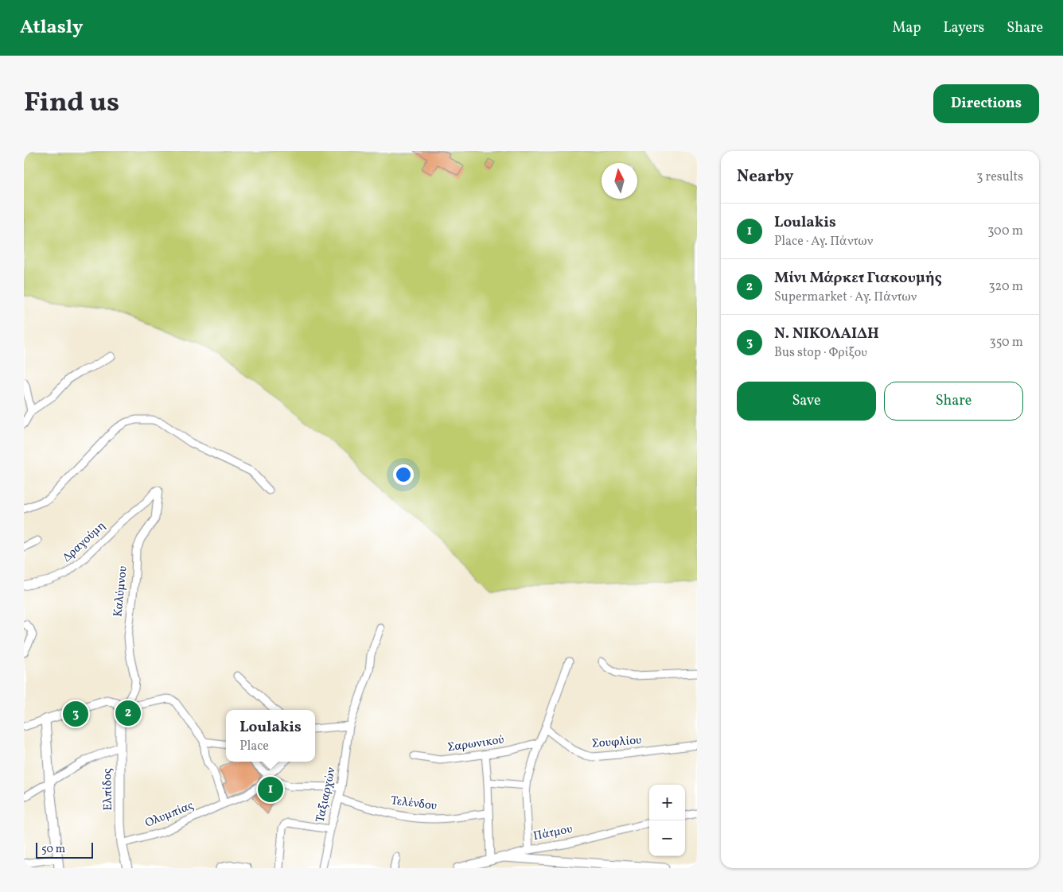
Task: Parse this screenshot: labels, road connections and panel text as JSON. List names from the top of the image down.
{
  "streets": {
    "street": [
      "Δραγούμη",
      "Καλύμνου",
      "Σουφλίου",
      "Σαρωνικού",
      "Ελπίδος",
      "Ταξιαρχών",
      "Τελένδου",
      "Ολυμπίας",
      "Πάτμου"
    ]
  },
  "crossings": [
    ["Δραγούμη", "Καλύμνου"],
    ["Καλύμνου", "Ελπίδος"],
    ["Ελπίδος", "Ολυμπίας"],
    ["Ταξιαρχών", "Τελένδου"]
  ],
  "scale_bar": "50 m",
  "north": "top",
  "page": {
    "header": "Atlasly",
    "nav": ["Map", "Layers", "Share"],
    "title": "Find us",
    "buttons": [
      "Directions",
      ["Save", "Share"]
    ],
    "heading": ["Nearby", "3 results"],
    "list": [
      {
        "mark": "1",
        "name": "Loulakis",
        "note": "Place · Αγ. Πάντων",
        "value": "300 m"
      },
      {
        "mark": "2",
        "name": "Μίνι Μάρκετ Γιακουμής",
        "note": "Supermarket · Αγ. Πάντων",
        "value": "320 m"
      },
      {
        "mark": "3",
        "name": "Ν. ΝΙΚΟΛΑΙΔΗ",
        "note": "Bus stop · Φρίξου",
        "value": "350 m"
      }
    ],
    "pins": ["2", "3", "1"],
    "popup": ["Loulakis", "Place"],
    "map_buttons": ["+", "−"],
    "scale": "50 m"
  }
}
